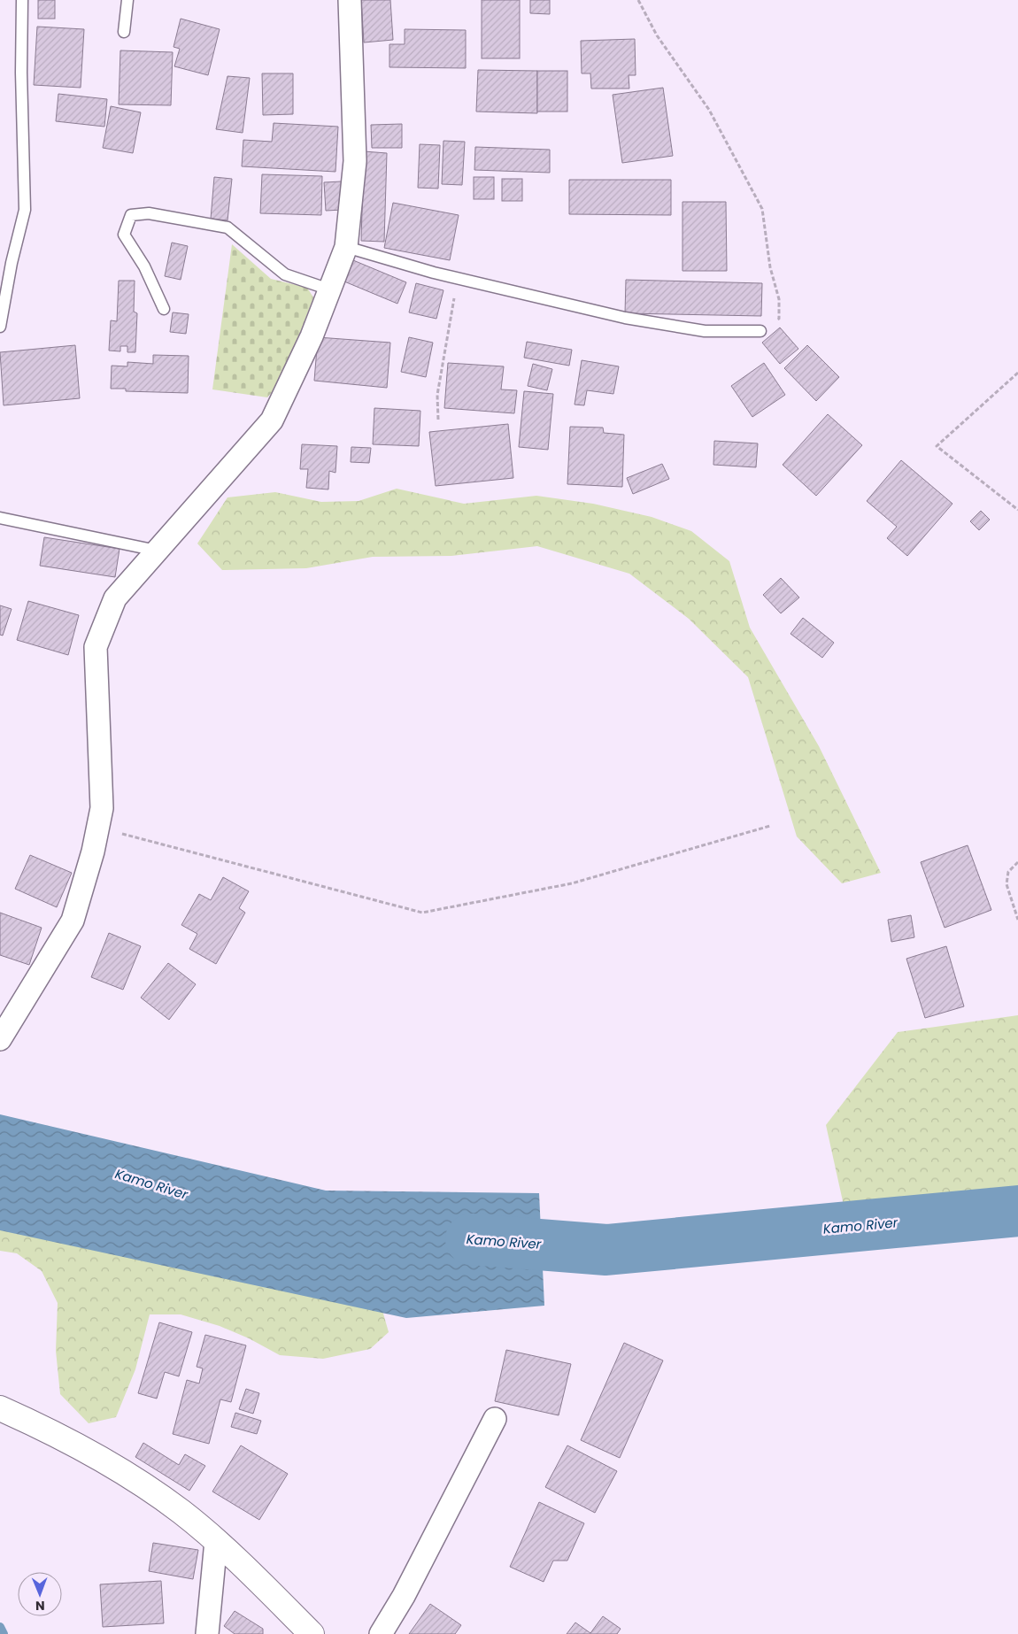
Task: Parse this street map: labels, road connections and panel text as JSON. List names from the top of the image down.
{
  "water": ["Kamo River"],
  "north": "bottom"
}
